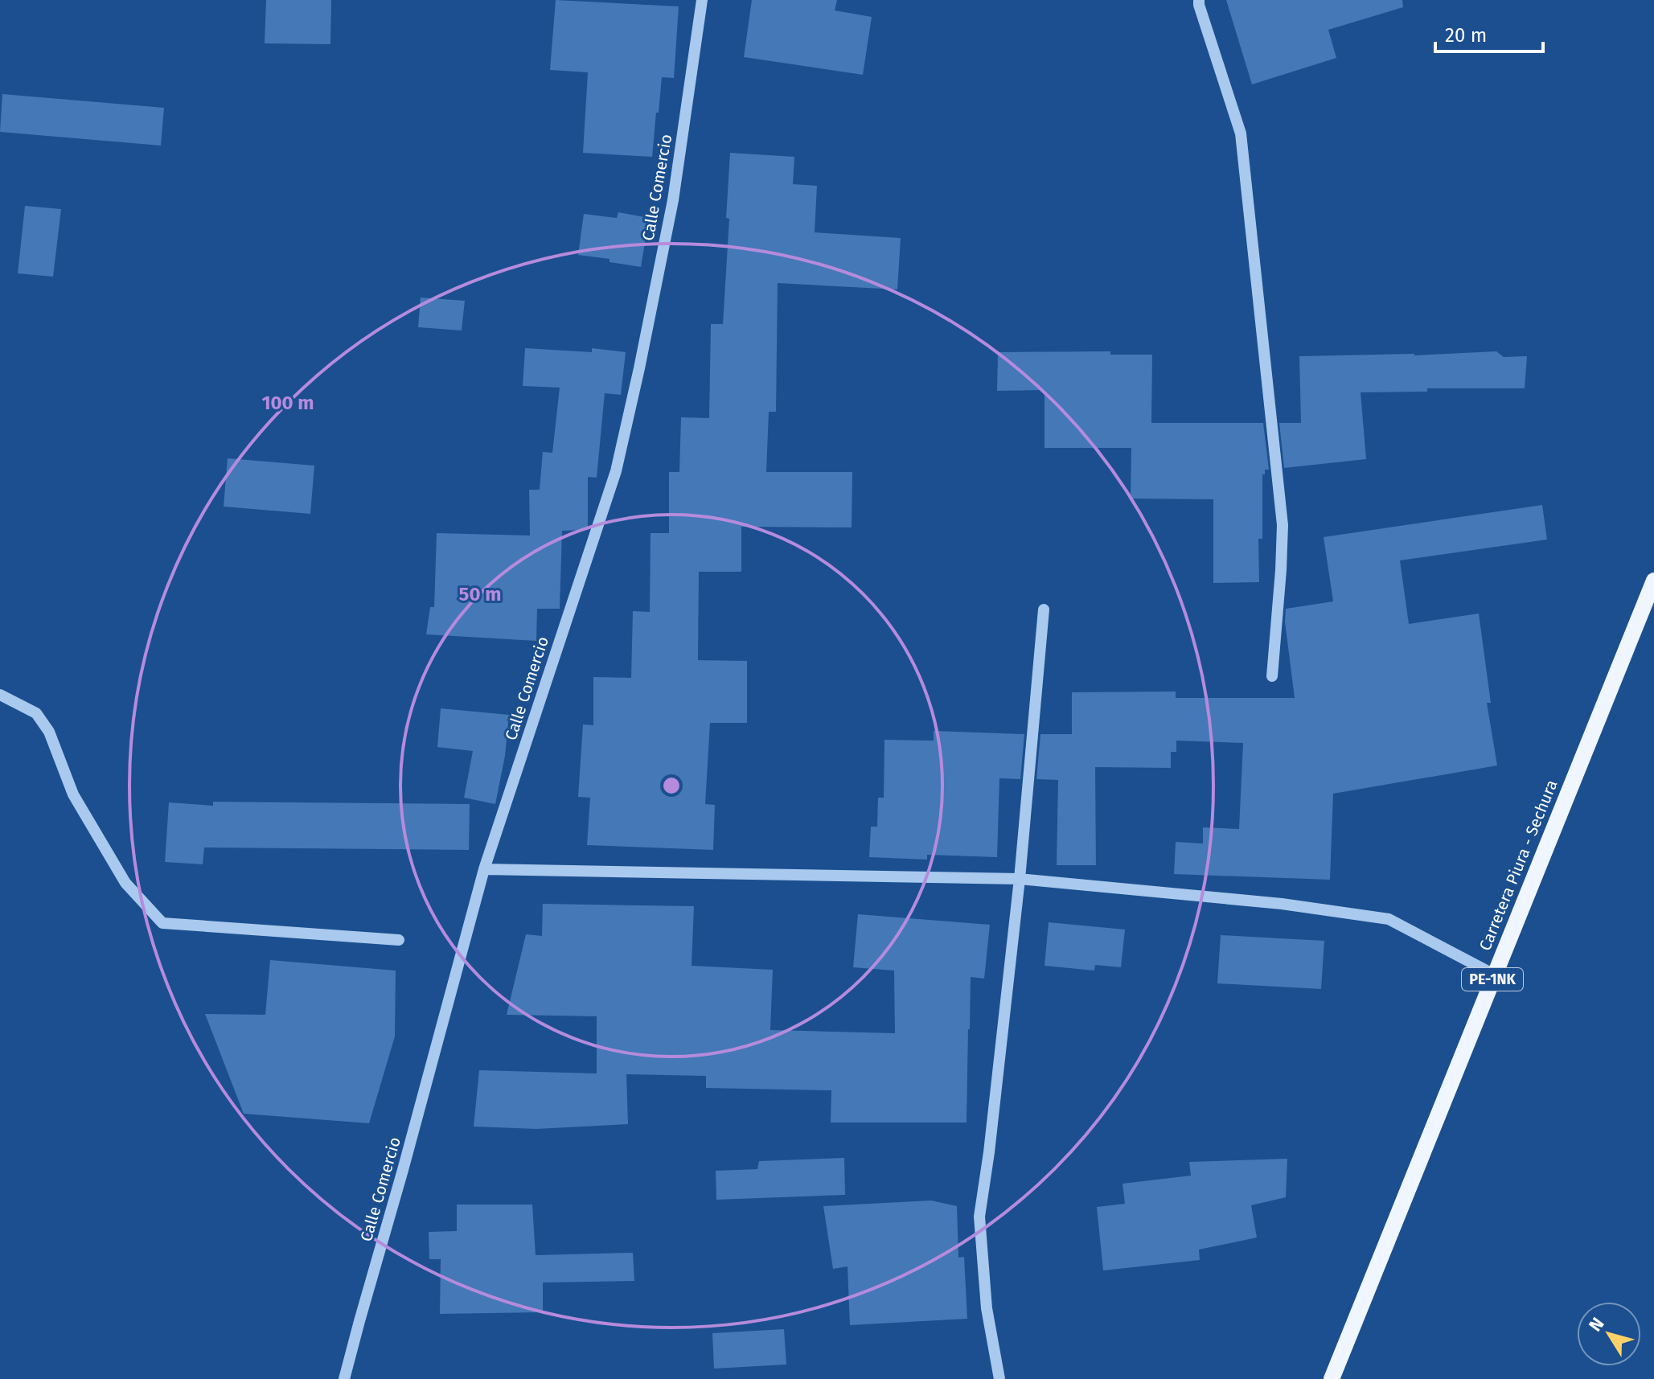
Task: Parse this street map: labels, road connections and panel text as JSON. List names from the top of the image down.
{
  "streets": {
    "main road": ["Carretera Piura - Sechura", "PE-1NK"],
    "street": ["Calle Comercio"]
  },
  "scale_bar": "20 m",
  "north": "top left",
  "rings": ["100 m", "50 m"]
}
